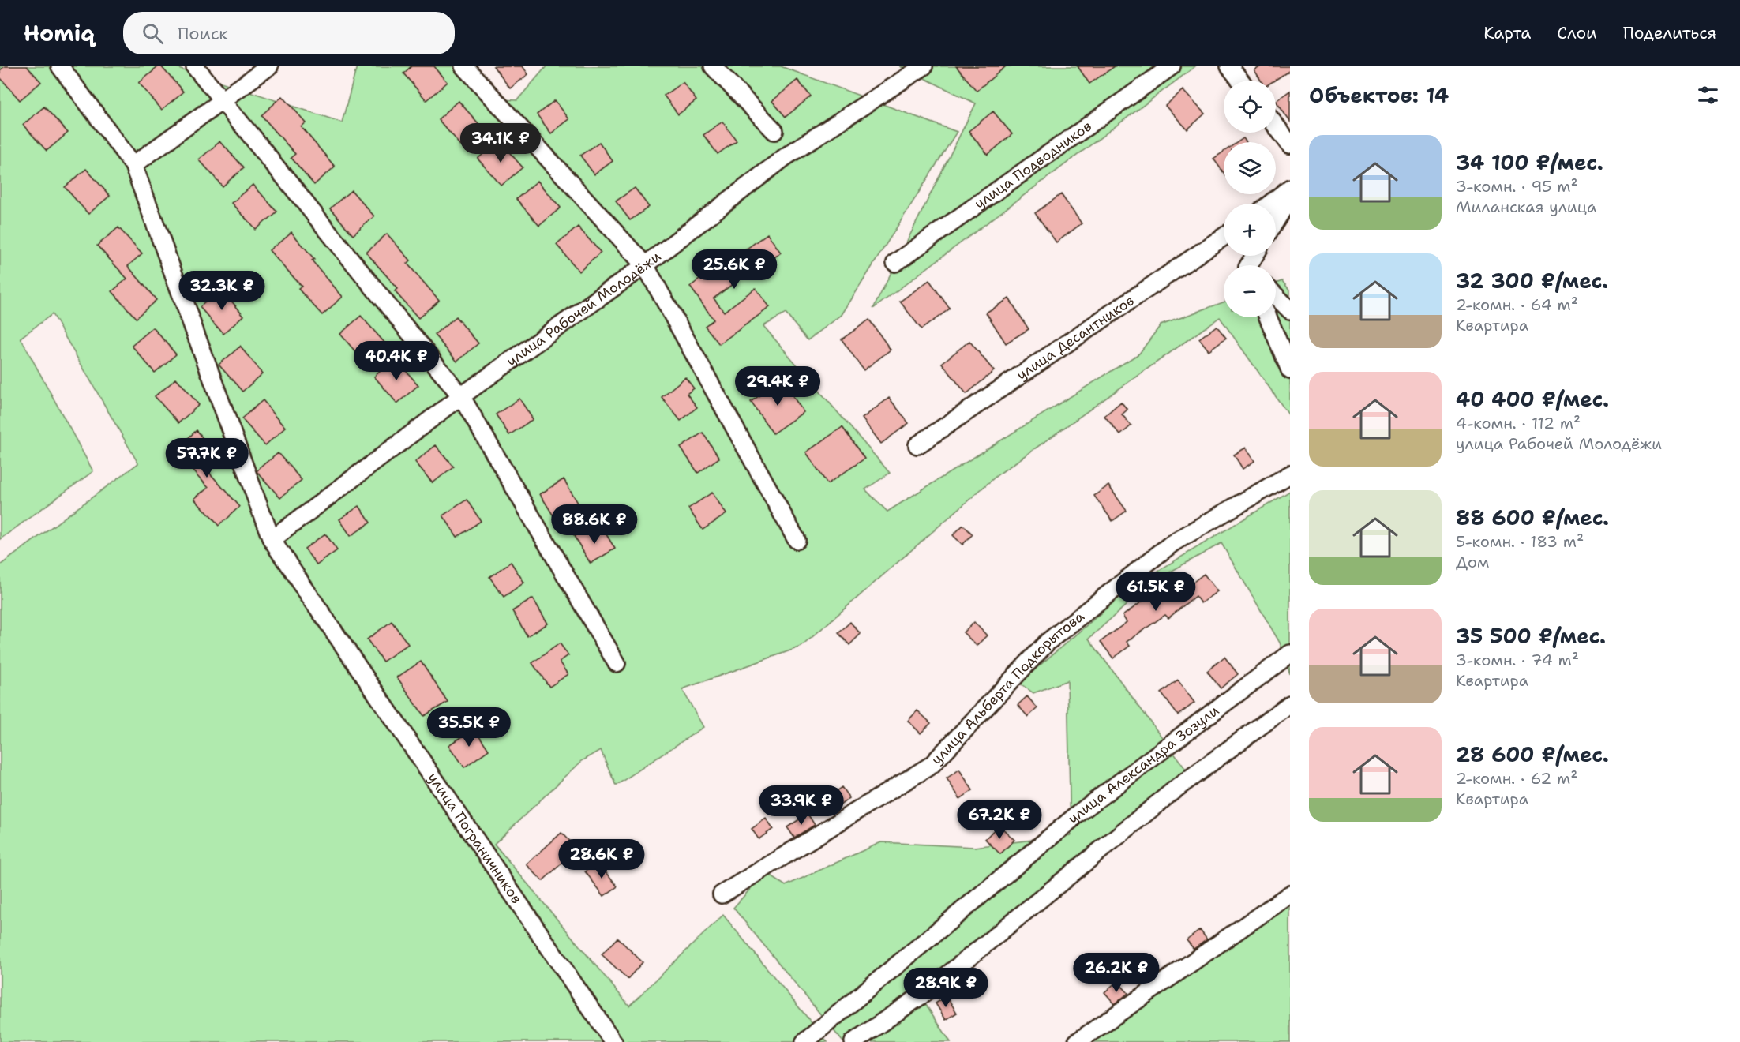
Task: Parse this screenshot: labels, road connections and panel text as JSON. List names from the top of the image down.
{
  "streets": {
    "street": [
      "улица Подводников",
      "улица Рабочей Молодёжи",
      "улица Десантников",
      "улица Альберта Подкорытова",
      "улица Александра Зозули",
      "улица Пограничников"
    ]
  },
  "crossings": [
    ["улица Рабочей Молодёжи", "улица Пограничников"]
  ],
  "page": {
    "header": "Homiq",
    "search": "Поиск",
    "nav": ["Карта", "Слои", "Поделиться"],
    "heading": "Объектов: 14",
    "map_buttons": ["+", "−"],
    "price": [
      "34.1K ₽",
      "25.6K ₽",
      "32.3K ₽",
      "40.4K ₽",
      "29.4K ₽",
      "57.7K ₽",
      "88.6K ₽",
      "61.5K ₽",
      "35.5K ₽",
      "33.9K ₽",
      "67.2K ₽",
      "28.6K ₽",
      "26.2K ₽",
      "28.9K ₽"
    ],
    "list": [
      {
        "name": "34 100 ₽/мес.",
        "note": "3-комн. · 95 m² · Миланская улица"
      },
      {
        "name": "32 300 ₽/мес.",
        "note": "2-комн. · 64 m² · Квартира"
      },
      {
        "name": "40 400 ₽/мес.",
        "note": "4-комн. · 112 m² · улица Рабочей Молодёжи"
      },
      {
        "name": "88 600 ₽/мес.",
        "note": "5-комн. · 183 m² · Дом"
      },
      {
        "name": "35 500 ₽/мес.",
        "note": "3-комн. · 74 m² · Квартира"
      },
      {
        "name": "28 600 ₽/мес.",
        "note": "2-комн. · 62 m² · Квартира"
      }
    ]
  }
}
